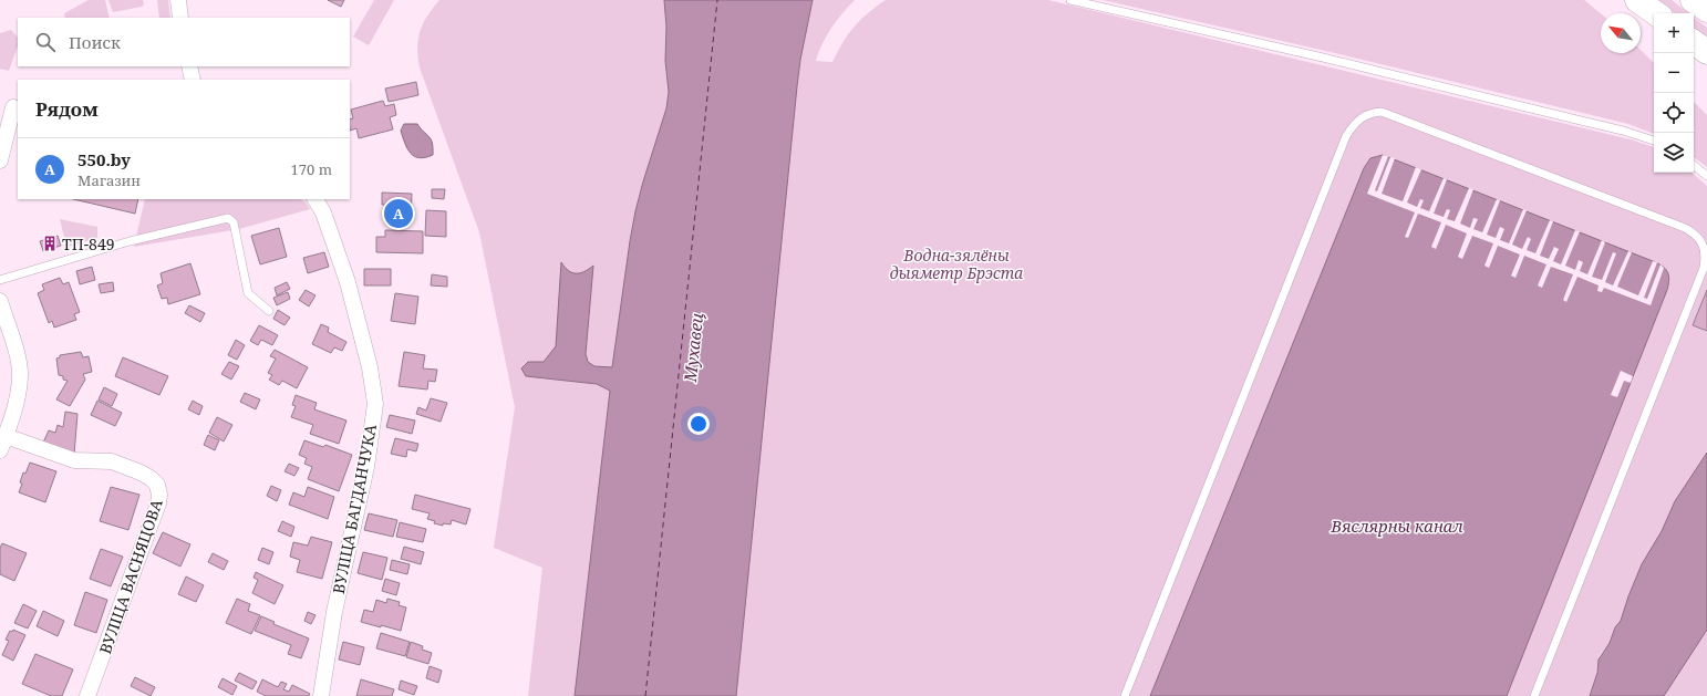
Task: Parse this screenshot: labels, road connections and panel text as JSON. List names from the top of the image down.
{
  "streets": {
    "street": ["ВУЛІЦА БАГДАНЧУКА", "ВУЛІЦА ВАСНЯЦОВА"]
  },
  "water": ["Мухавец", "Вяслярны канал"],
  "parks": ["Водна-зялёны дыяметр Брэста"],
  "places": {
    "building": ["ТП-849"]
  },
  "north": "top left",
  "page": {
    "map_buttons": ["+", "−"],
    "search": "Поиск",
    "heading": "Рядом",
    "list": [
      {
        "mark": "A",
        "name": "550.by",
        "note": "Магазин",
        "value": "170 m"
      }
    ],
    "pins": "A"
  }
}
